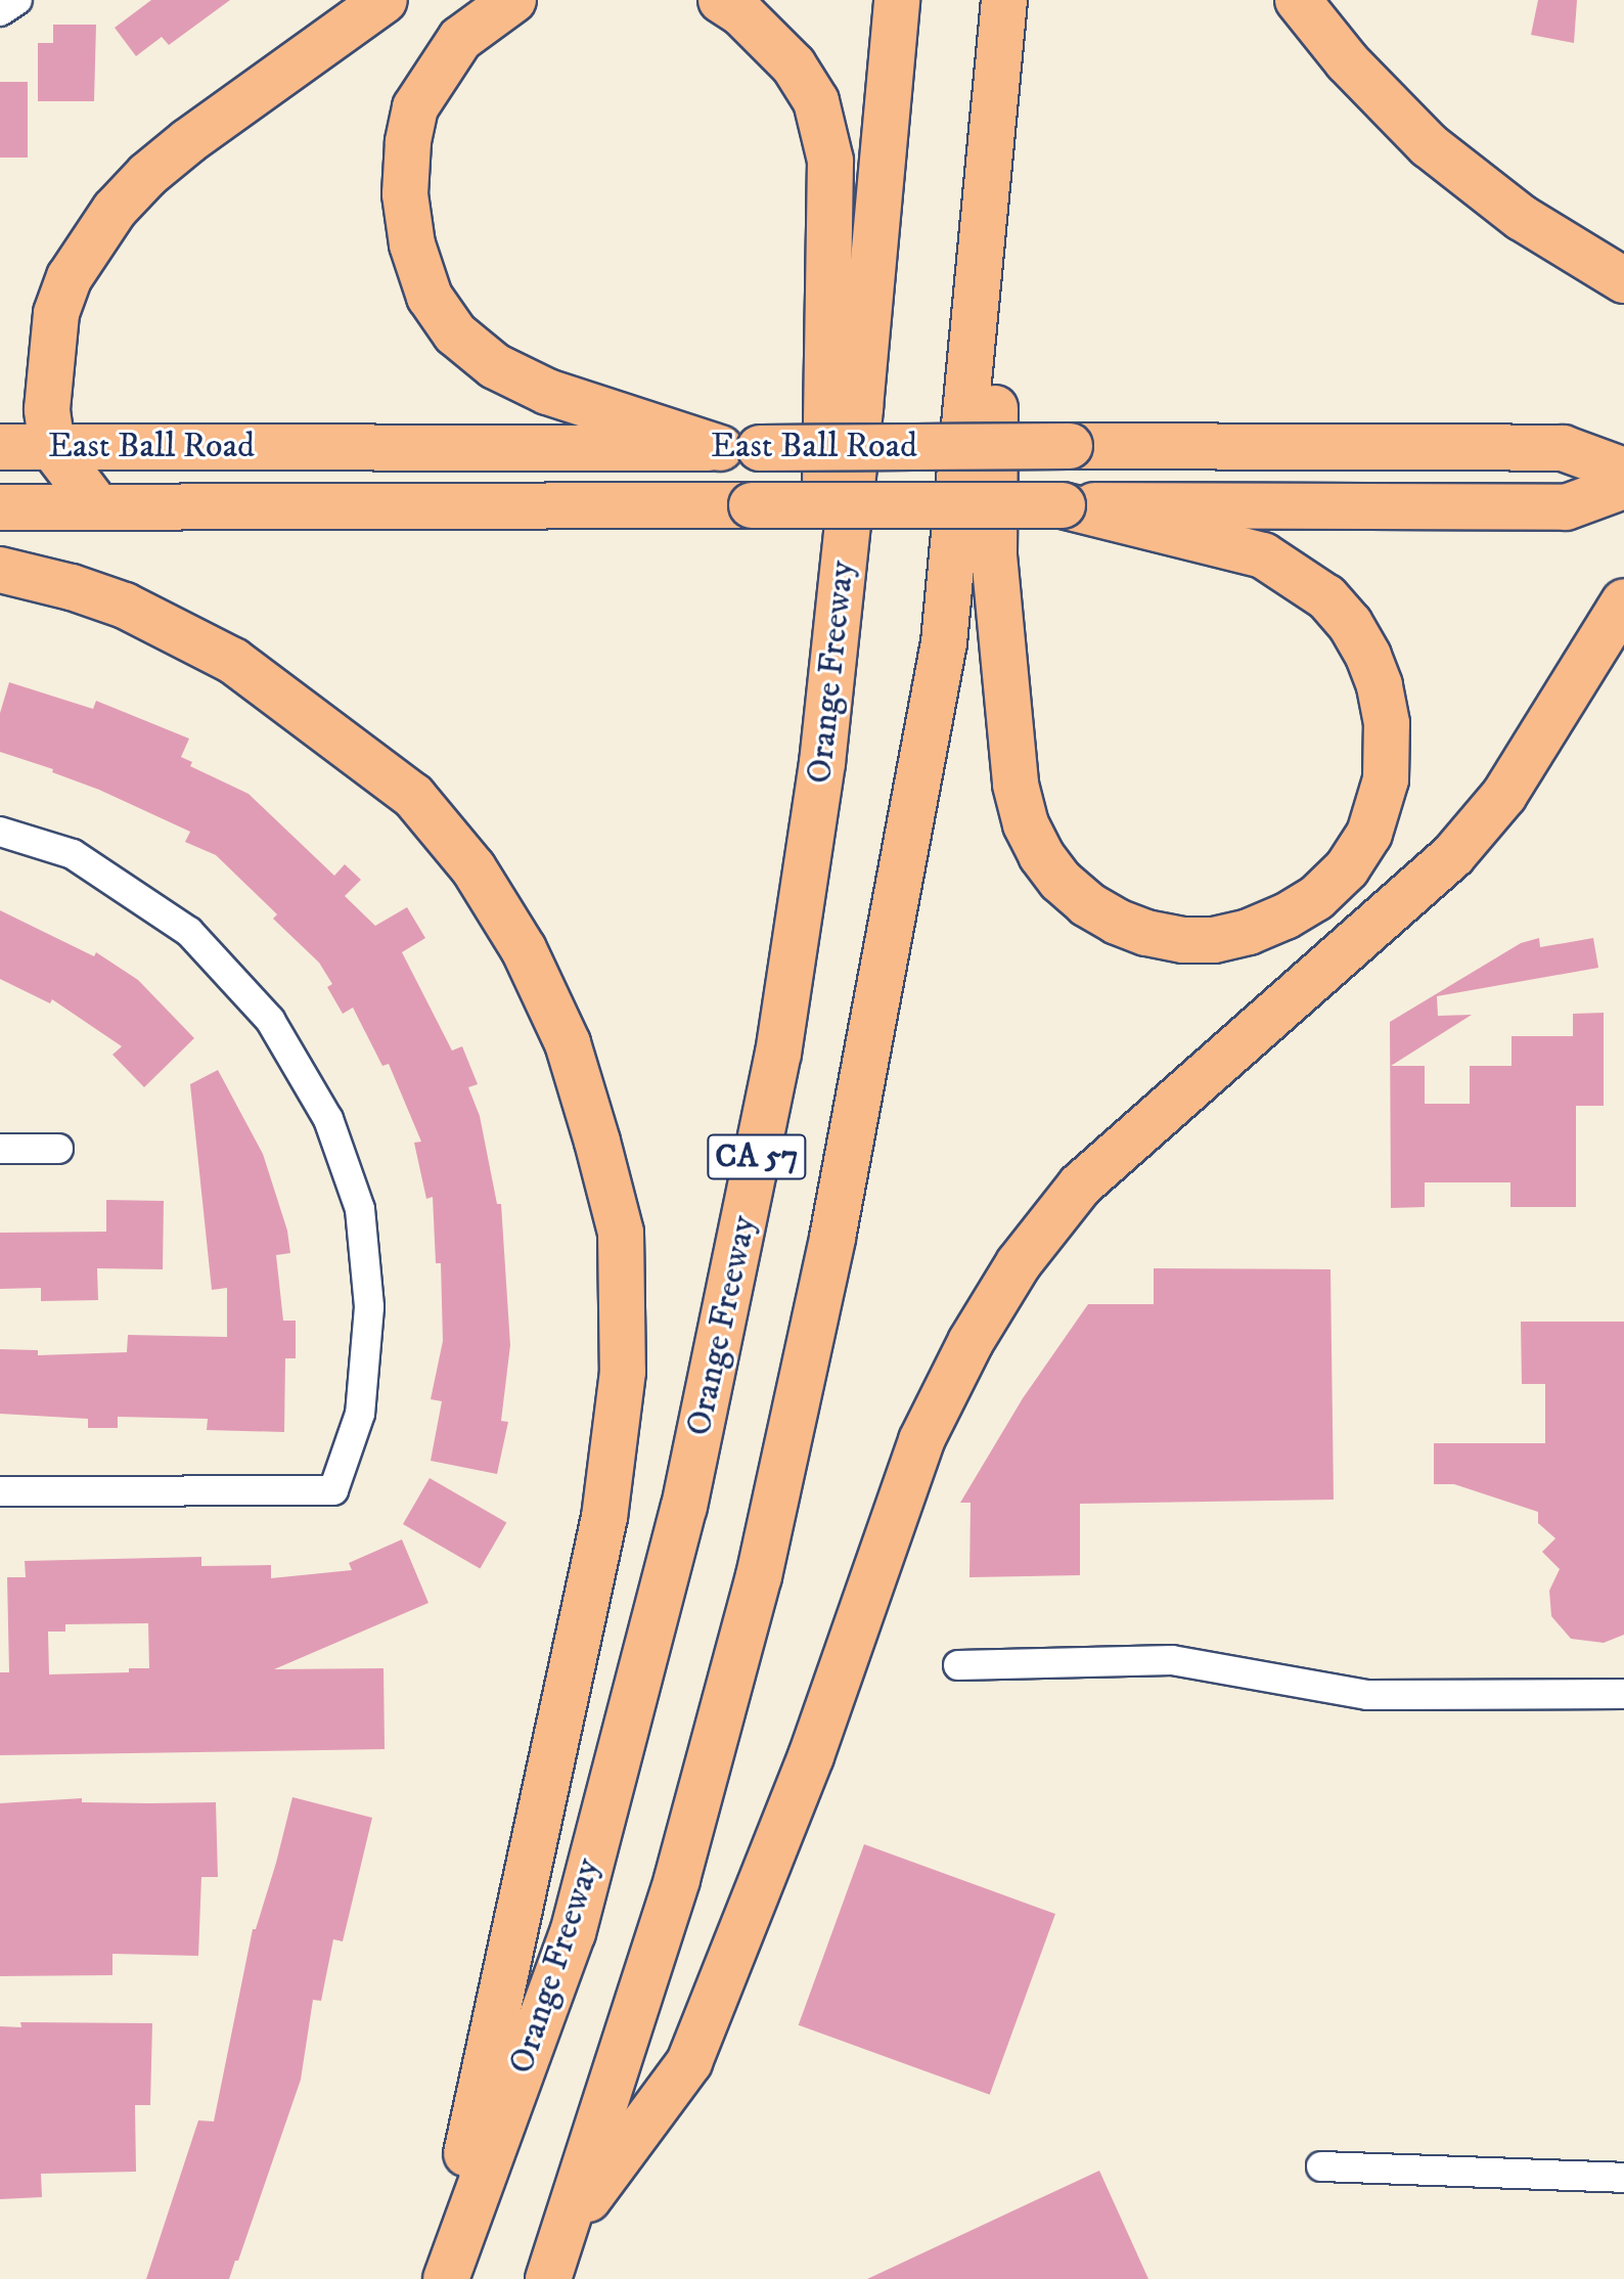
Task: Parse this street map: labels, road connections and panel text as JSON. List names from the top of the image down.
{
  "streets": {
    "main road": ["East Ball Road", "Orange Freeway", "CA 57"]
  }
}
